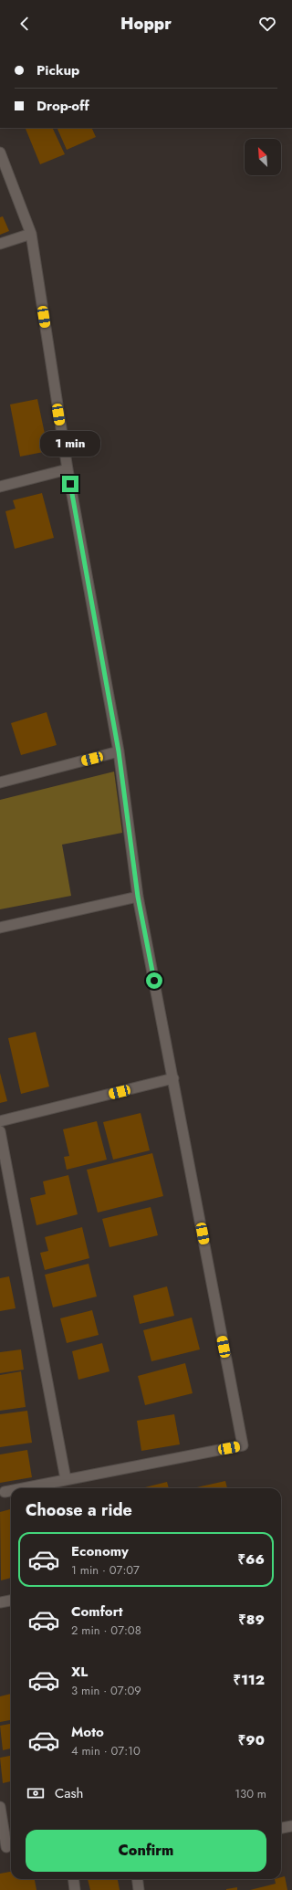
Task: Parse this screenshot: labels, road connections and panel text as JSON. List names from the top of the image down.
{
  "north": "top left",
  "page": {
    "header": "Hoppr",
    "banner": ["Pickup", "Drop-off"],
    "bubble": "1 min",
    "heading": "Choose a ride",
    "list": [
      {
        "name": "Economy",
        "note": "1 min · 07:07",
        "value": "₹66"
      },
      {
        "name": "Comfort",
        "note": "2 min · 07:08",
        "value": "₹89"
      },
      {
        "name": "XL",
        "note": "3 min · 07:09",
        "value": "₹112"
      },
      {
        "name": "Moto",
        "note": "4 min · 07:10",
        "value": "₹90"
      }
    ],
    "pay": ["Cash", "130 m"],
    "buttons": "Confirm"
  }
}
